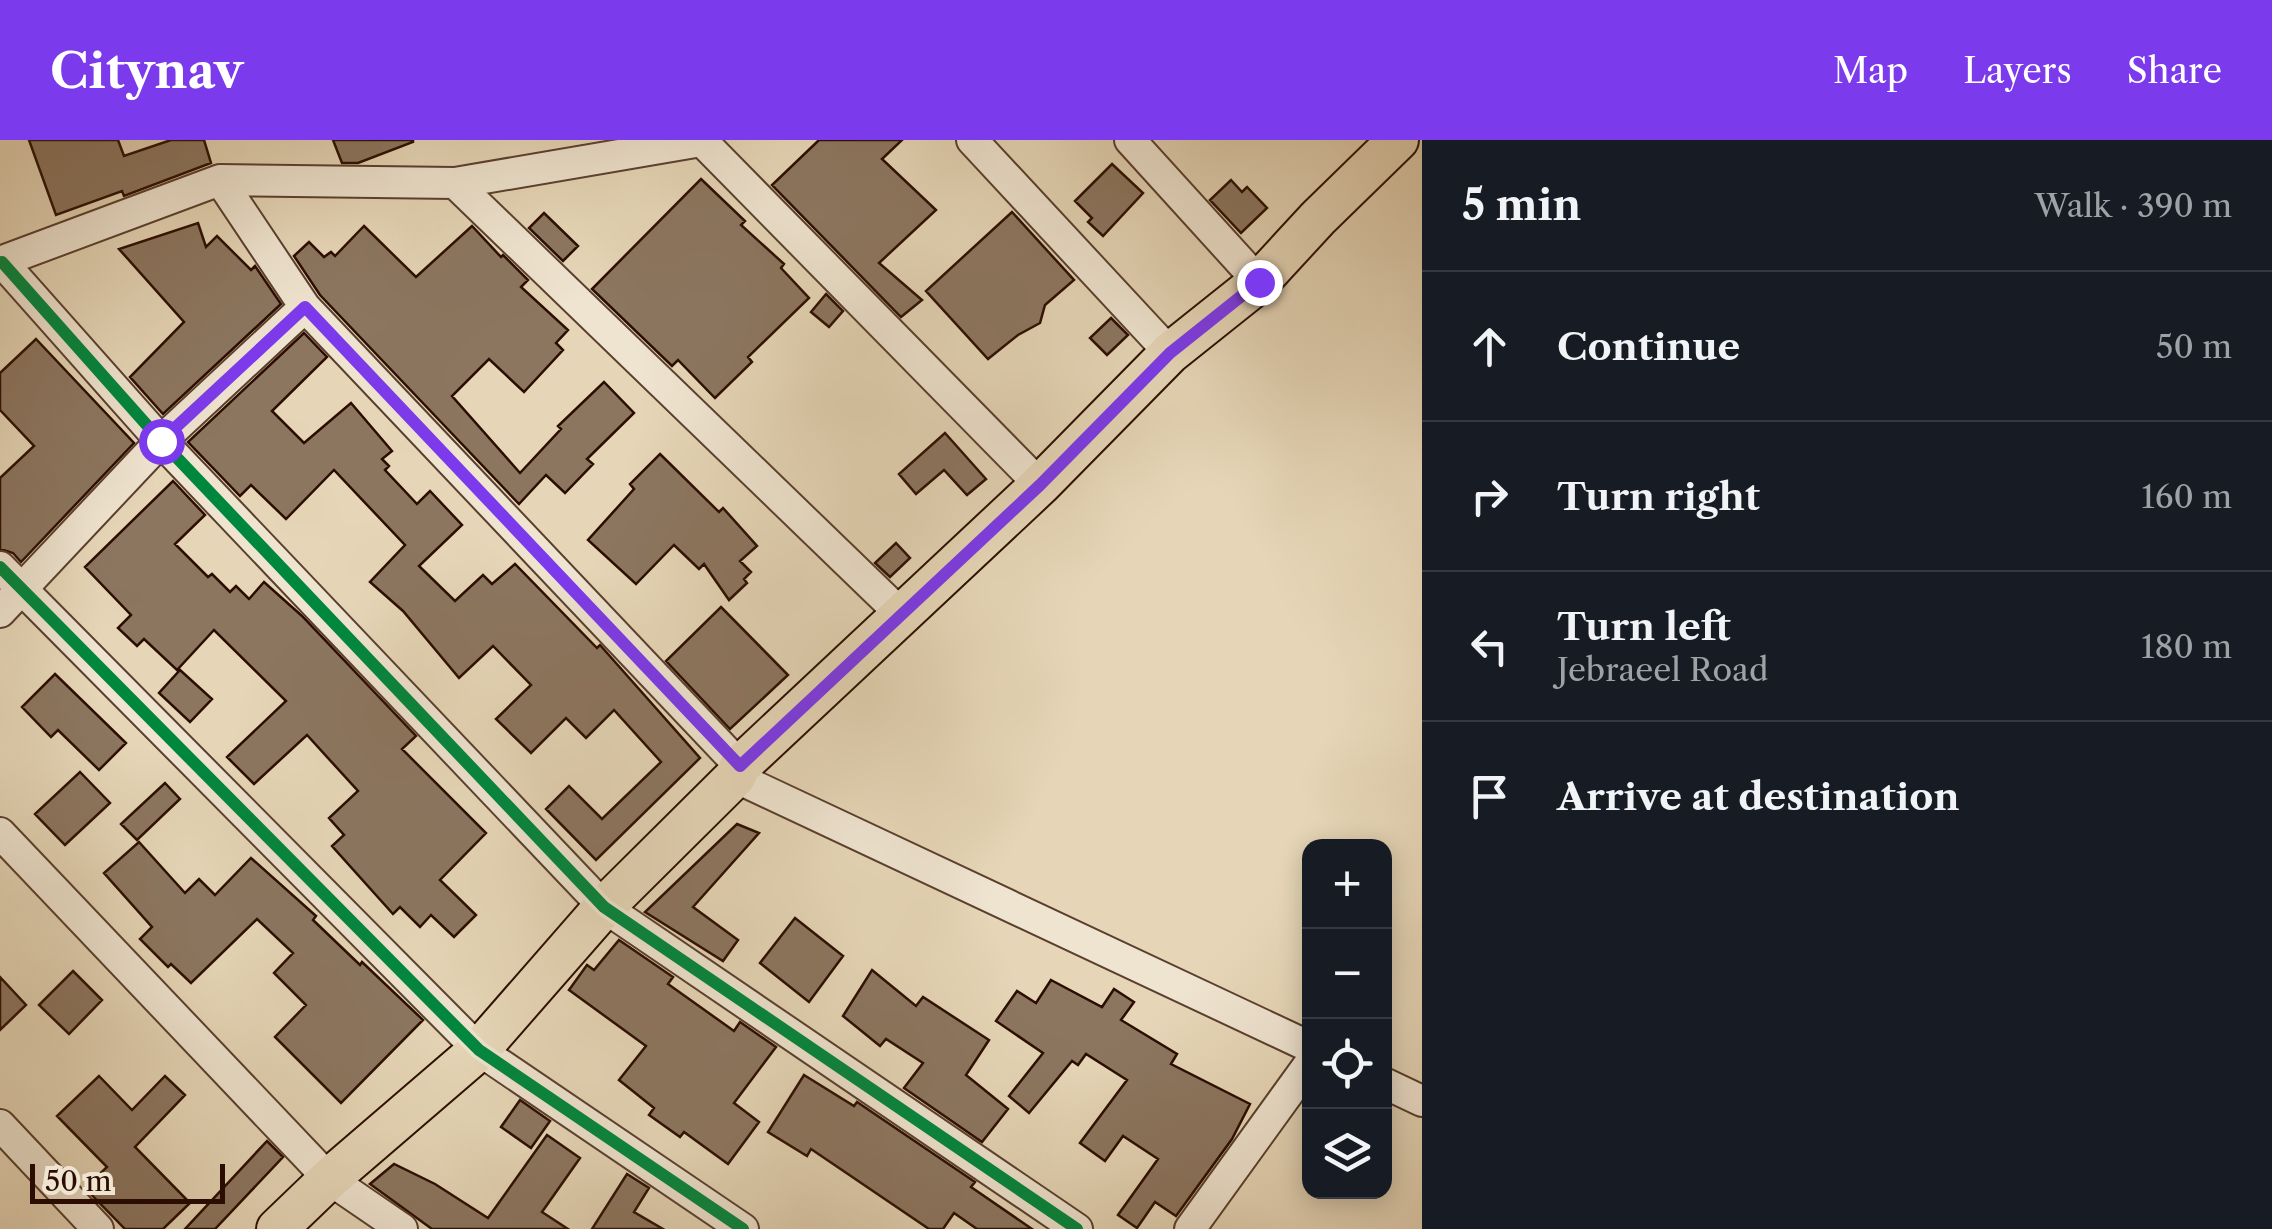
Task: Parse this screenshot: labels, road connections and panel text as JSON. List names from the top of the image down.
{
  "scale_bar": "50 m",
  "page": {
    "header": "Citynav",
    "nav": ["Map", "Layers", "Share"],
    "heading": ["5 min", "Walk · 390 m"],
    "list": [
      ["Continue", "50 m"],
      ["Turn right", "160 m"],
      ["Turn left", "Jebraeel Road", "180 m"],
      "Arrive at destination"
    ],
    "map_buttons": ["+", "−"],
    "scale": "50 m"
  }
}
